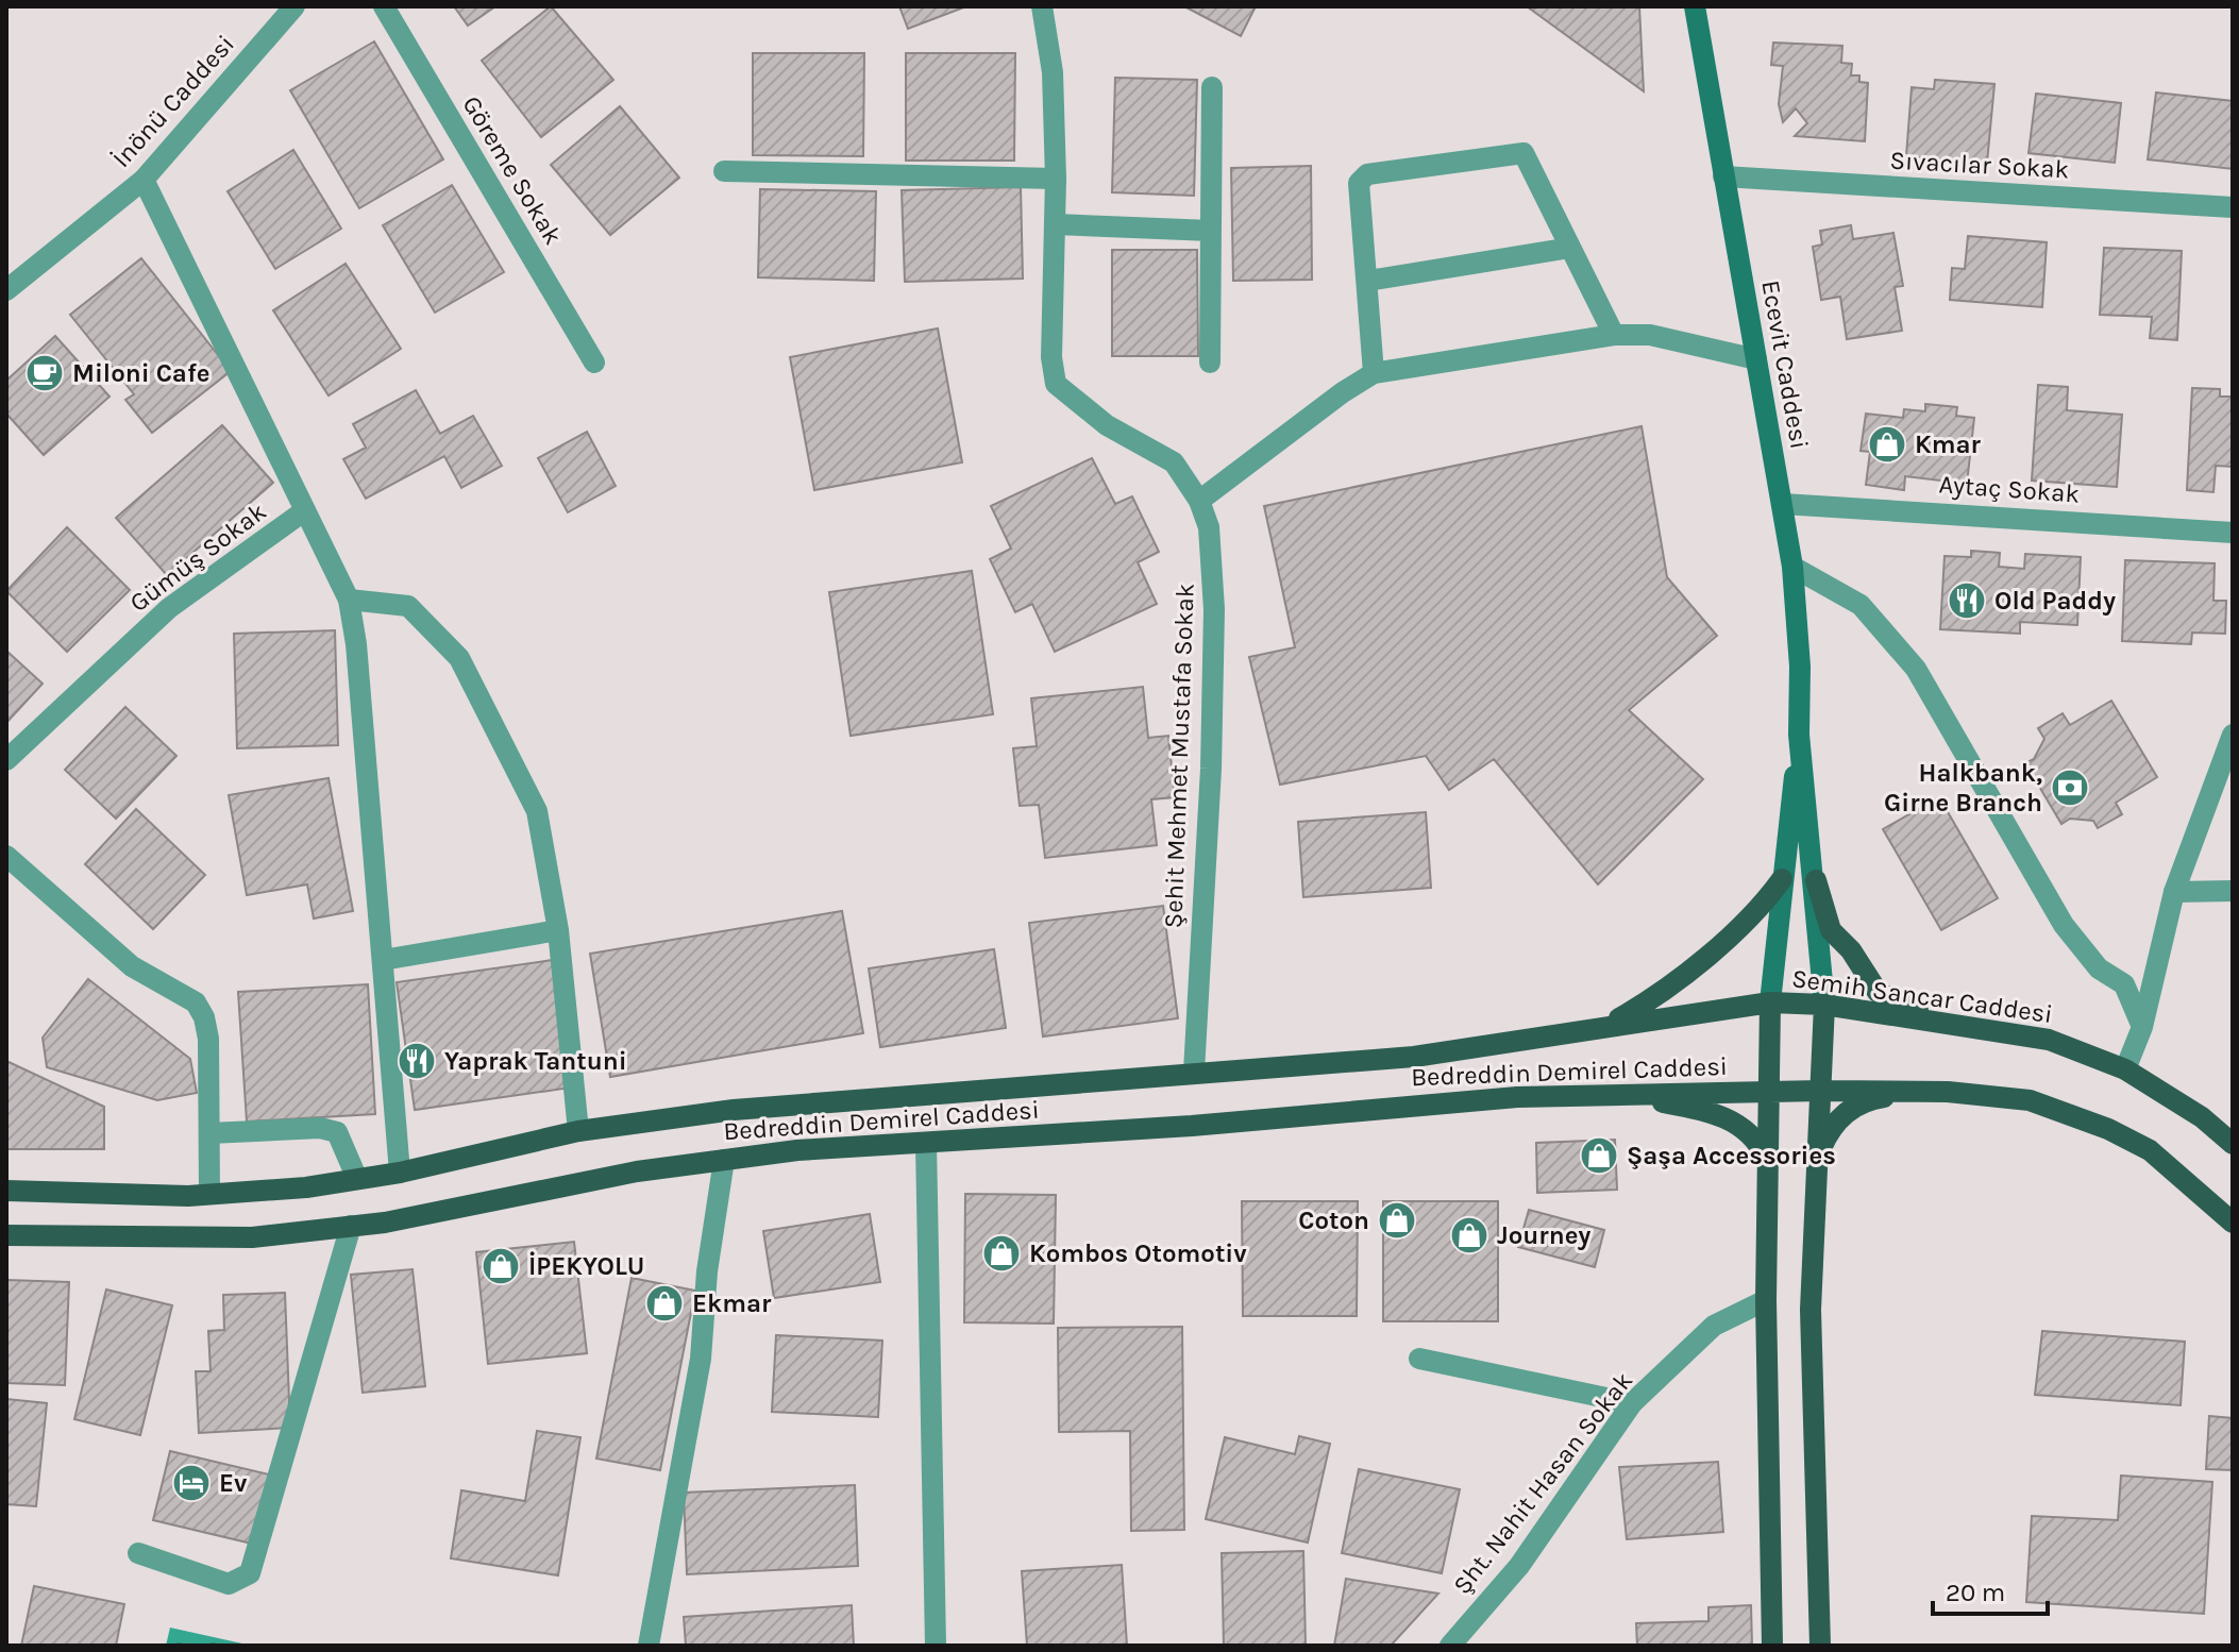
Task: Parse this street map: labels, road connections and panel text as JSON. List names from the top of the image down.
{
  "streets": {
    "main road": ["Ecevit Caddesi", "Semih Sancar Caddesi", "Bedreddin Demirel Caddesi"],
    "street": [
      "İnönü Caddesi",
      "Sıvacılar Sokak",
      "Göreme Sokak",
      "Aytaç Sokak",
      "Gümüş Sokak",
      "Şehit Mehmet Mustafa Sokak",
      "Şht. Nahit Hasan Sokak"
    ]
  },
  "crossings": [
    ["İnönü Caddesi", "Gümüş Sokak"],
    ["Sıvacılar Sokak", "Ecevit Caddesi"],
    ["Ecevit Caddesi", "Aytaç Sokak"],
    ["Ecevit Caddesi", "Semih Sancar Caddesi"],
    ["Şehit Mehmet Mustafa Sokak", "Bedreddin Demirel Caddesi"],
    ["Semih Sancar Caddesi", "Bedreddin Demirel Caddesi"]
  ],
  "places": {
    "cafe": ["Miloni Cafe"],
    "shop": [
      "Kmar",
      "Şaşa Accessories",
      "Coton",
      "Journey",
      "Kombos Otomotiv",
      "İPEKYOLU",
      "Ekmar"
    ],
    "restaurant": ["Old Paddy", "Yaprak Tantuni"],
    "bank": ["Halkbank, Girne Branch"],
    "hotel": ["Ev"]
  },
  "scale_bar": "20 m"
}
